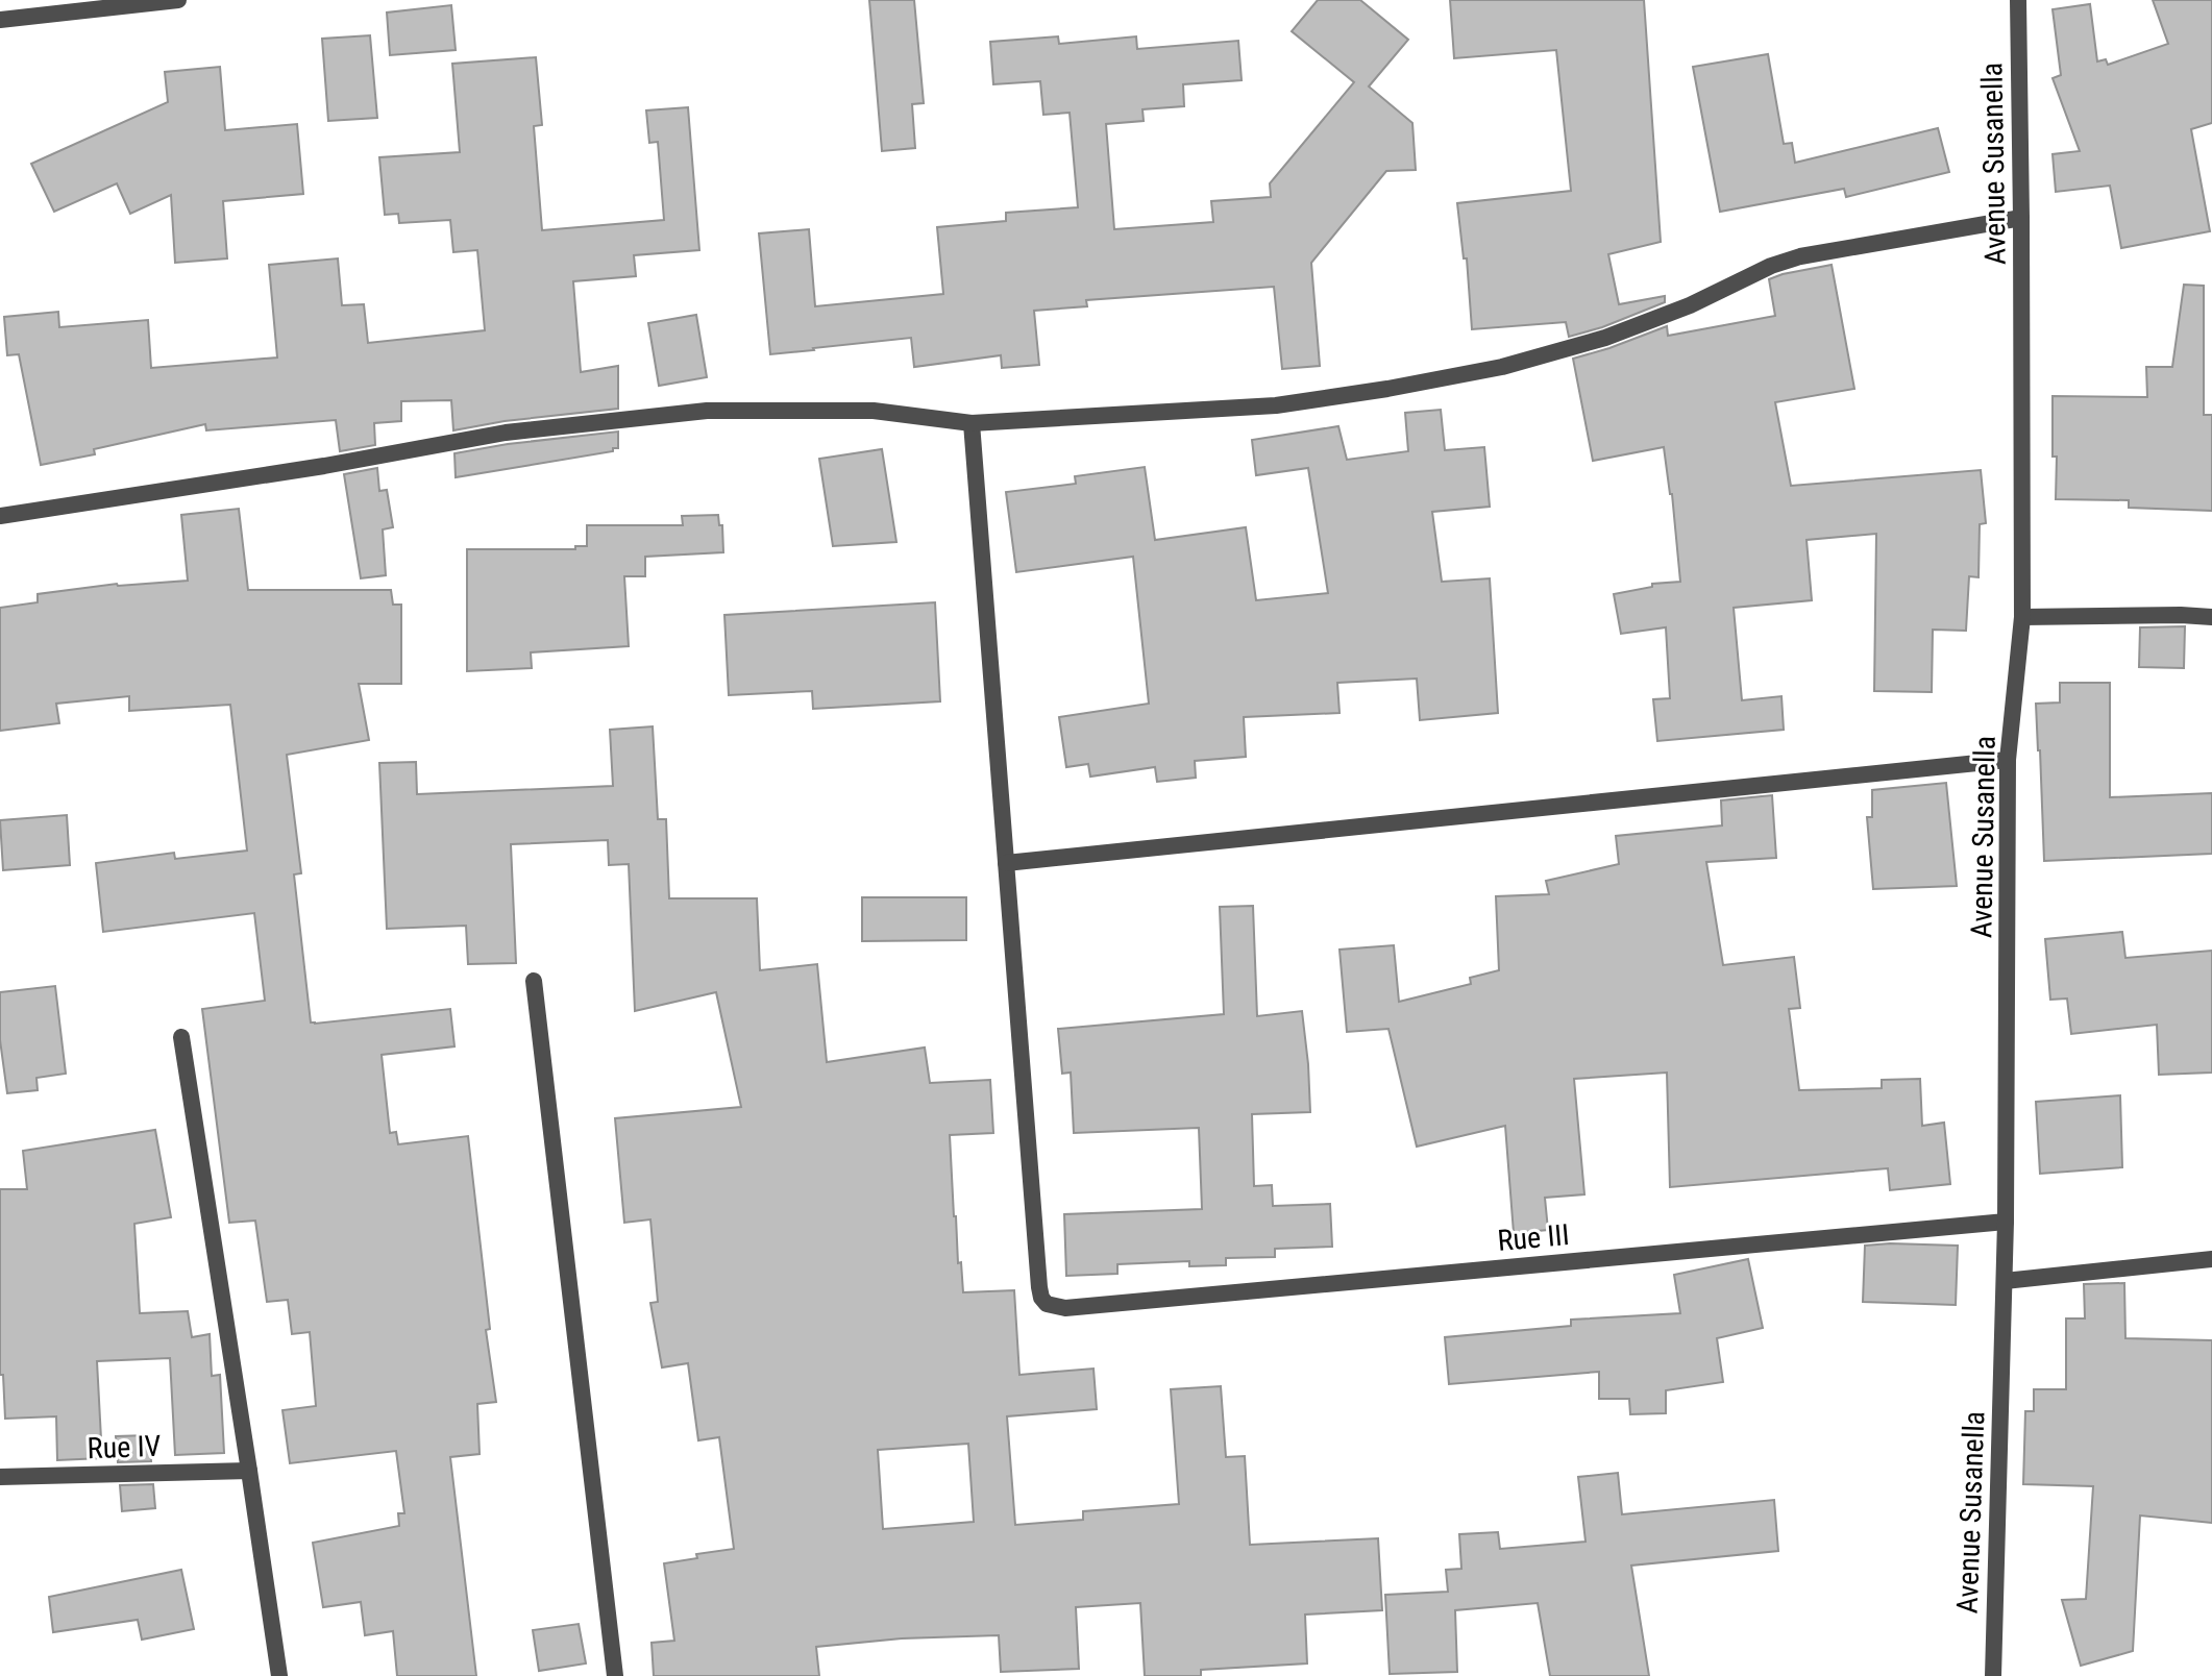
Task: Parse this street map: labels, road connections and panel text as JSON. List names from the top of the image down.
{
  "streets": {
    "street": ["Avenue Susanella", "Rue III", "Rue IV"]
  },
  "crossings": [
    ["Avenue Susanella", "Rue III"]
  ]
}
